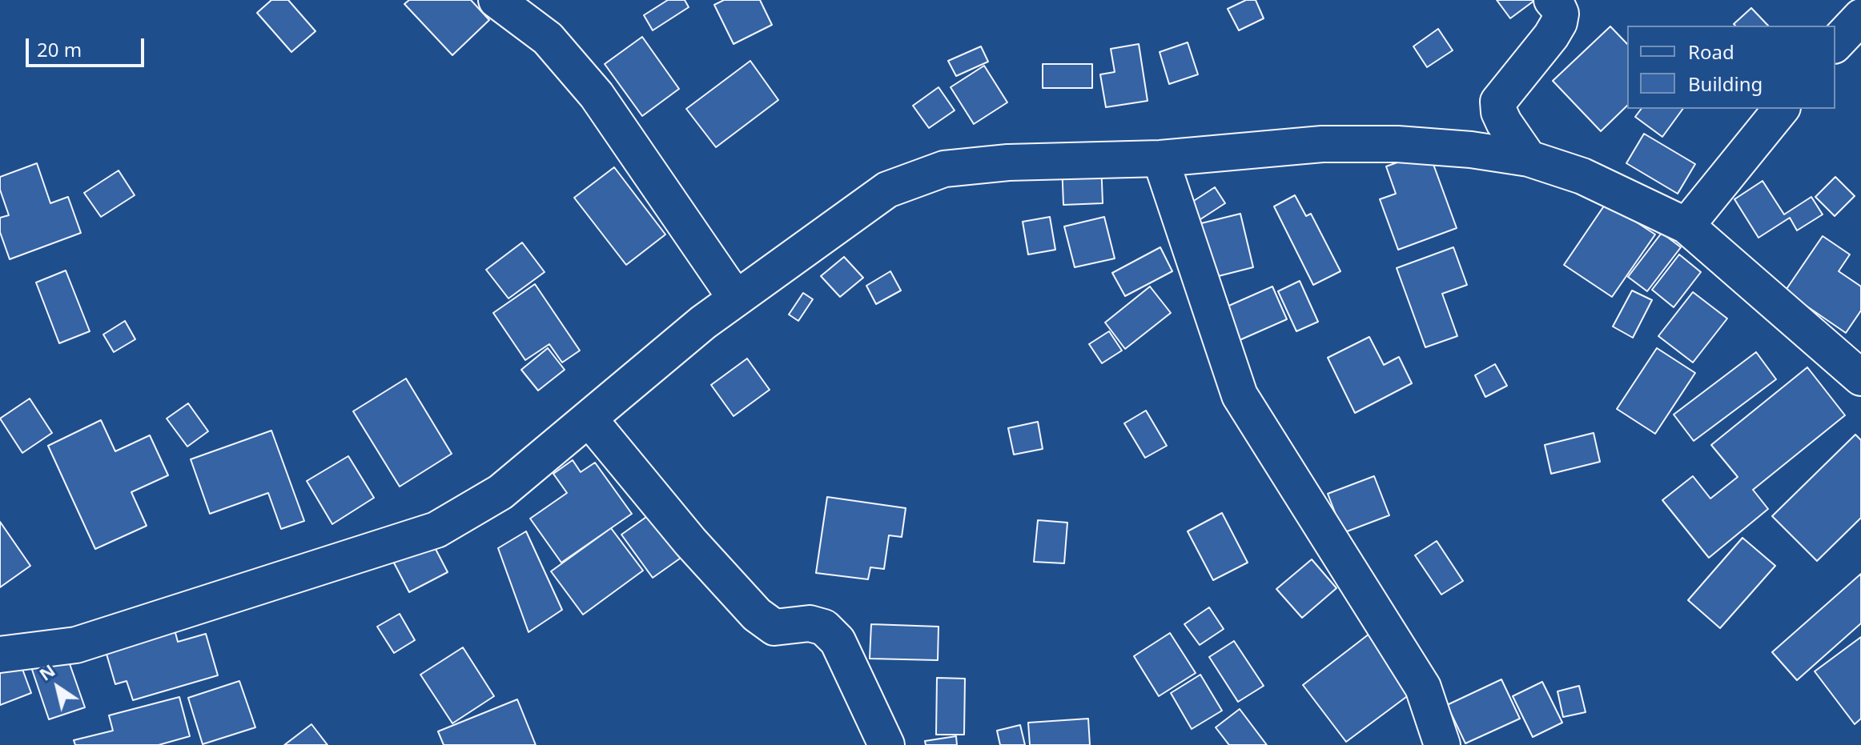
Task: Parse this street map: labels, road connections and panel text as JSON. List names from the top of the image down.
{
  "legend": ["Road", "Building"],
  "scale_bar": "20 m",
  "north": "top left"
}
